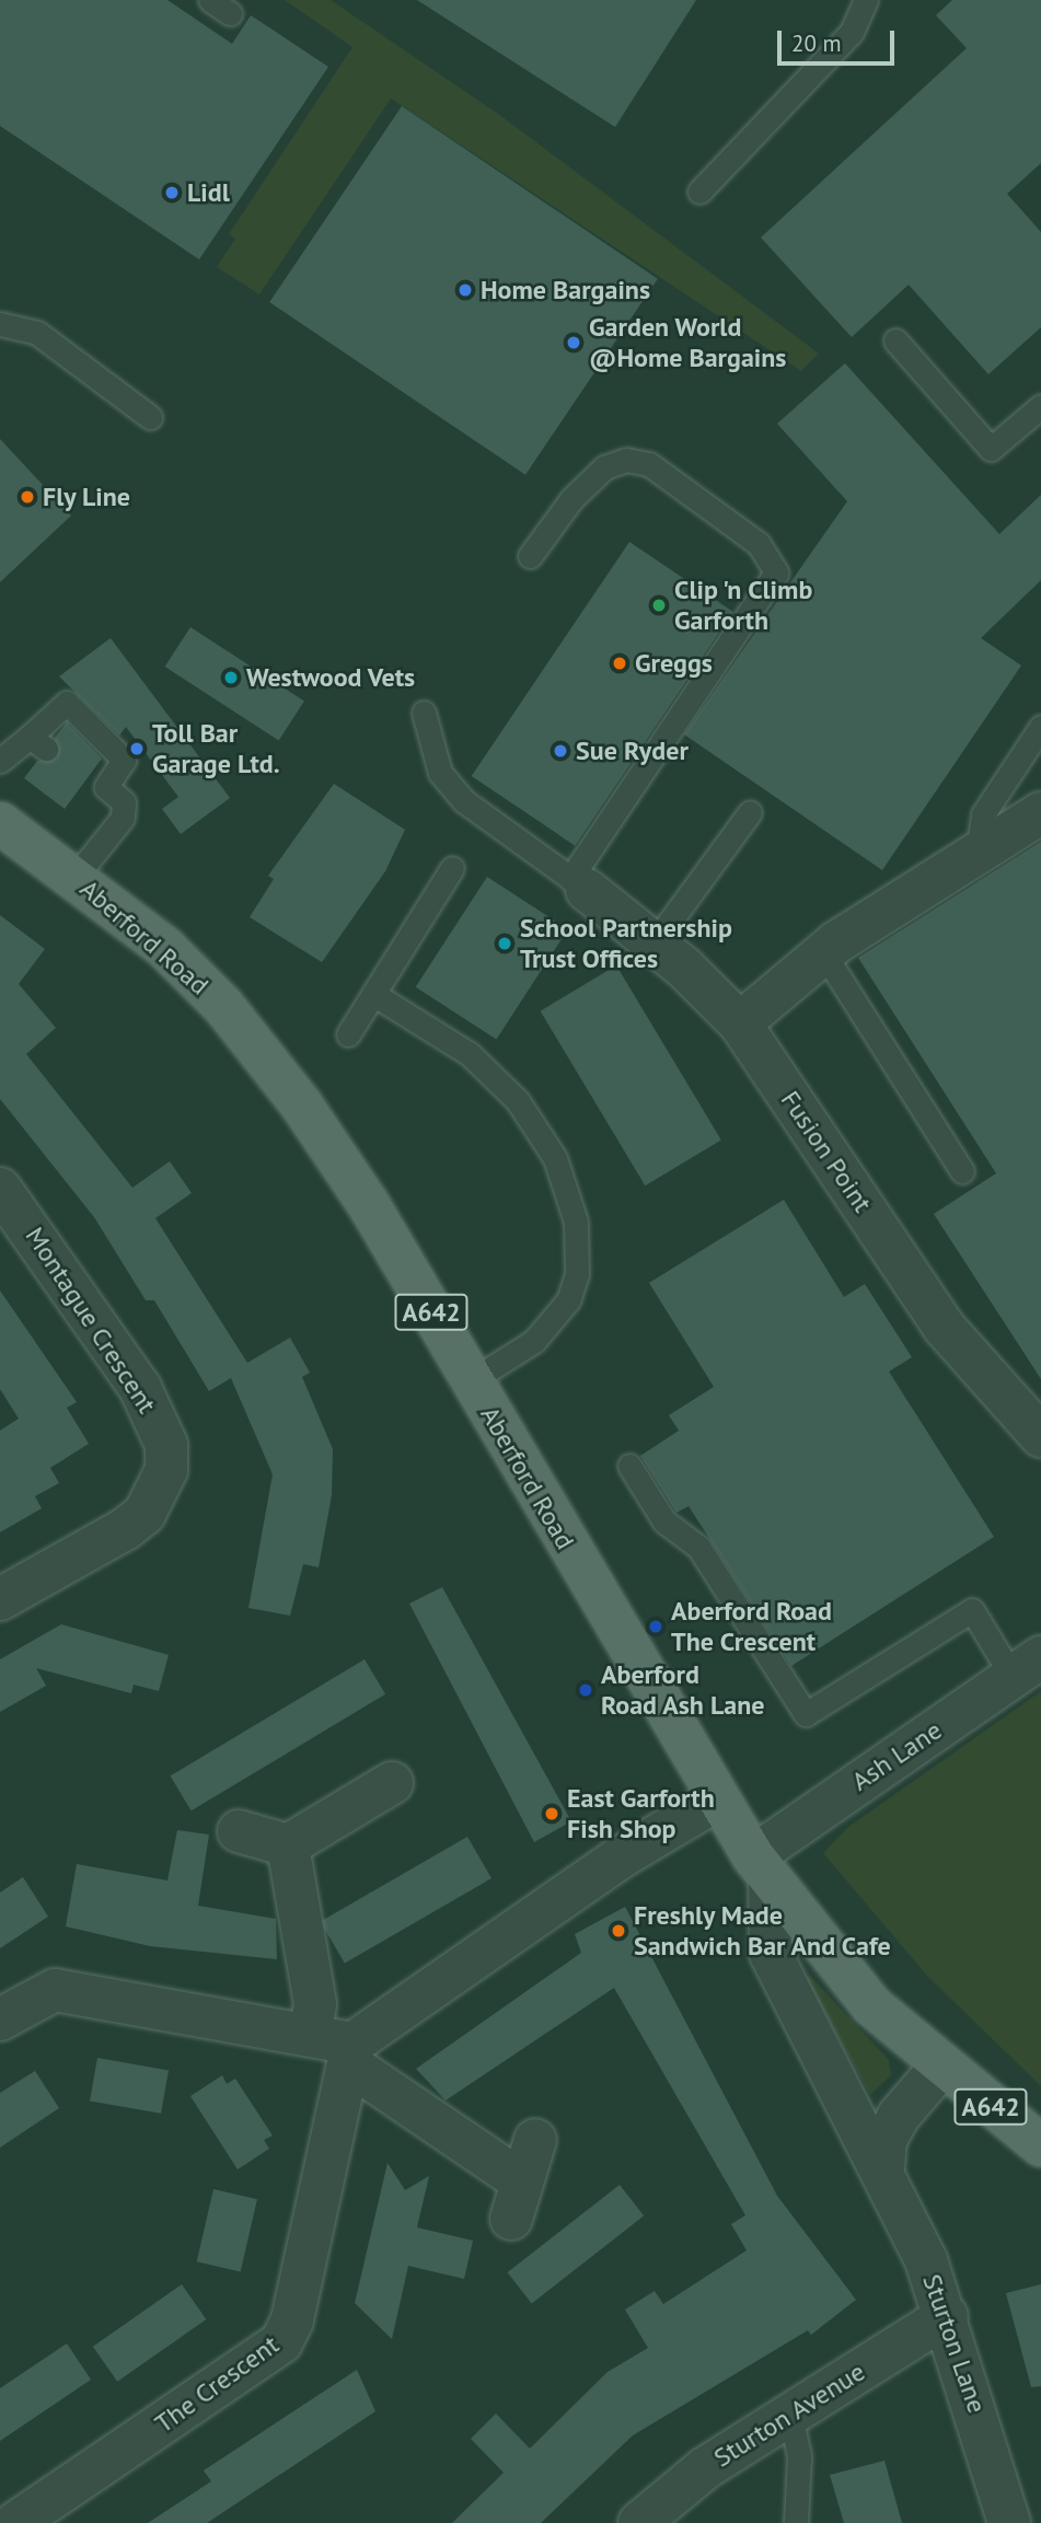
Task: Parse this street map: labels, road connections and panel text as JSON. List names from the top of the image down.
{
  "streets": {
    "main road": ["Aberford Road", "A642"],
    "street": [
      "Fusion Point",
      "Montague Crescent",
      "Ash Lane",
      "Sturton Lane",
      "The Crescent",
      "Sturton Avenue"
    ]
  },
  "crossings": [
    ["Aberford Road", "Ash Lane"],
    ["Aberford Road", "Sturton Lane"],
    ["Ash Lane", "Sturton Lane"],
    ["Sturton Lane", "Sturton Avenue"]
  ],
  "places": [
    "Lidl",
    "Home Bargains",
    "Garden World @Home Bargains",
    "Fly Line",
    "Clip 'n Climb Garforth",
    "Greggs",
    "Westwood Vets",
    "Toll Bar Garage Ltd.",
    "Sue Ryder",
    "School Partnership Trust Offices",
    "Aberford Road The Crescent",
    "Aberford Road Ash Lane",
    "East Garforth Fish Shop",
    "Freshly Made Sandwich Bar And Cafe"
  ],
  "scale_bar": "20 m"
}
